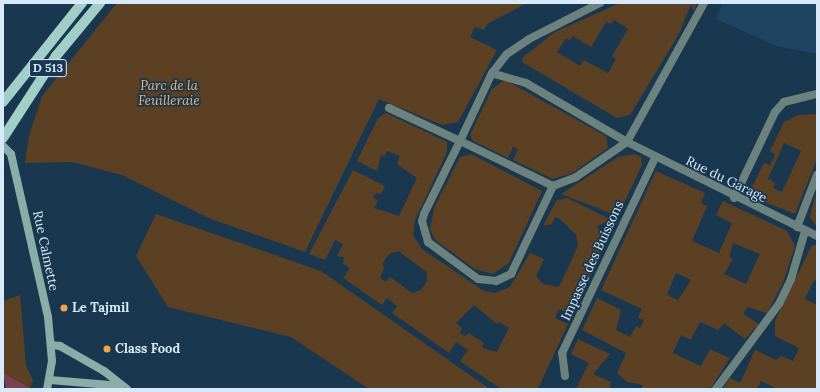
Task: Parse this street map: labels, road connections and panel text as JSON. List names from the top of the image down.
{
  "streets": {
    "main road": ["D 513"],
    "street": ["Rue du Garage", "Rue Calmette", "Impasse des Buissons"]
  },
  "crossings": [
    ["Rue du Garage", "Impasse des Buissons"]
  ],
  "parks": ["Parc de la Feuilleraie"],
  "places": ["Le Tajmil", "Class Food"]
}
